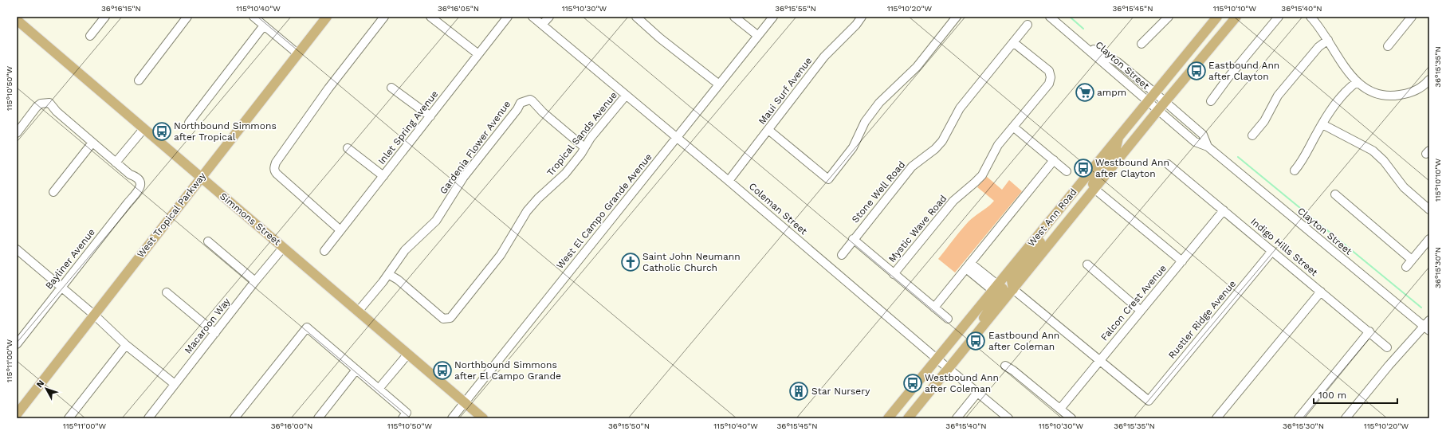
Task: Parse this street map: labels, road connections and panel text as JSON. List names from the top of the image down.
{
  "streets": {
    "main road": ["West Tropical Parkway", "West Ann Road", "Simmons Street"],
    "street": [
      "Clayton Street",
      "Maui Surf Avenue",
      "Inlet Spring Avenue",
      "Tropical Sands Avenue",
      "Gardenia Flower Avenue",
      "Stone Well Road",
      "Coleman Street",
      "West El Campo Grande Avenue",
      "Mystic Wave Road",
      "Indigo Hills Street",
      "Bayliner Avenue",
      "Falcon Crest Avenue",
      "Rustler Ridge Avenue",
      "Macaroon Way"
    ]
  },
  "crossings": [
    ["Clayton Street", "West Ann Road"],
    ["Maui Surf Avenue", "Coleman Street"],
    ["Tropical Sands Avenue", "Gardenia Flower Avenue"],
    ["Tropical Sands Avenue", "Coleman Street"],
    ["Gardenia Flower Avenue", "Simmons Street"],
    ["Stone Well Road", "Mystic Wave Road"],
    ["Coleman Street", "West El Campo Grande Avenue"],
    ["Coleman Street", "West Ann Road"],
    ["West El Campo Grande Avenue", "Simmons Street"],
    ["West Tropical Parkway", "Simmons Street"],
    ["Simmons Street", "Macaroon Way"],
    ["Indigo Hills Street", "Falcon Crest Avenue"],
    ["Indigo Hills Street", "Rustler Ridge Avenue"],
    ["Falcon Crest Avenue", "Rustler Ridge Avenue"]
  ],
  "places": {
    "bus stop": [
      "Eastbound Ann after Clayton",
      "Northbound Simmons after Tropical",
      "Westbound Ann after Clayton",
      "Eastbound Ann after Coleman",
      "Northbound Simmons after El Campo Grande",
      "Westbound Ann after Coleman"
    ],
    "supermarket": ["ampm"],
    "church": ["Saint John Neumann Catholic Church"],
    "building": ["Star Nursery"]
  },
  "scale_bar": "100 m",
  "north": "top left",
  "coordinates": [
    "36°16'15\"N",
    "115°10'40\"W",
    "36°16'05\"N",
    "115°10'30\"W",
    "36°15'55\"N",
    "115°10'20\"W",
    "36°15'45\"N",
    "115°10'10\"W",
    "36°15'40\"N",
    "36°15'35\"N",
    "115°10'50\"W",
    "36°15'30\"N",
    "115°11'00\"W",
    "36°16'00\"N",
    "36°15'50\"N"
  ]
}
